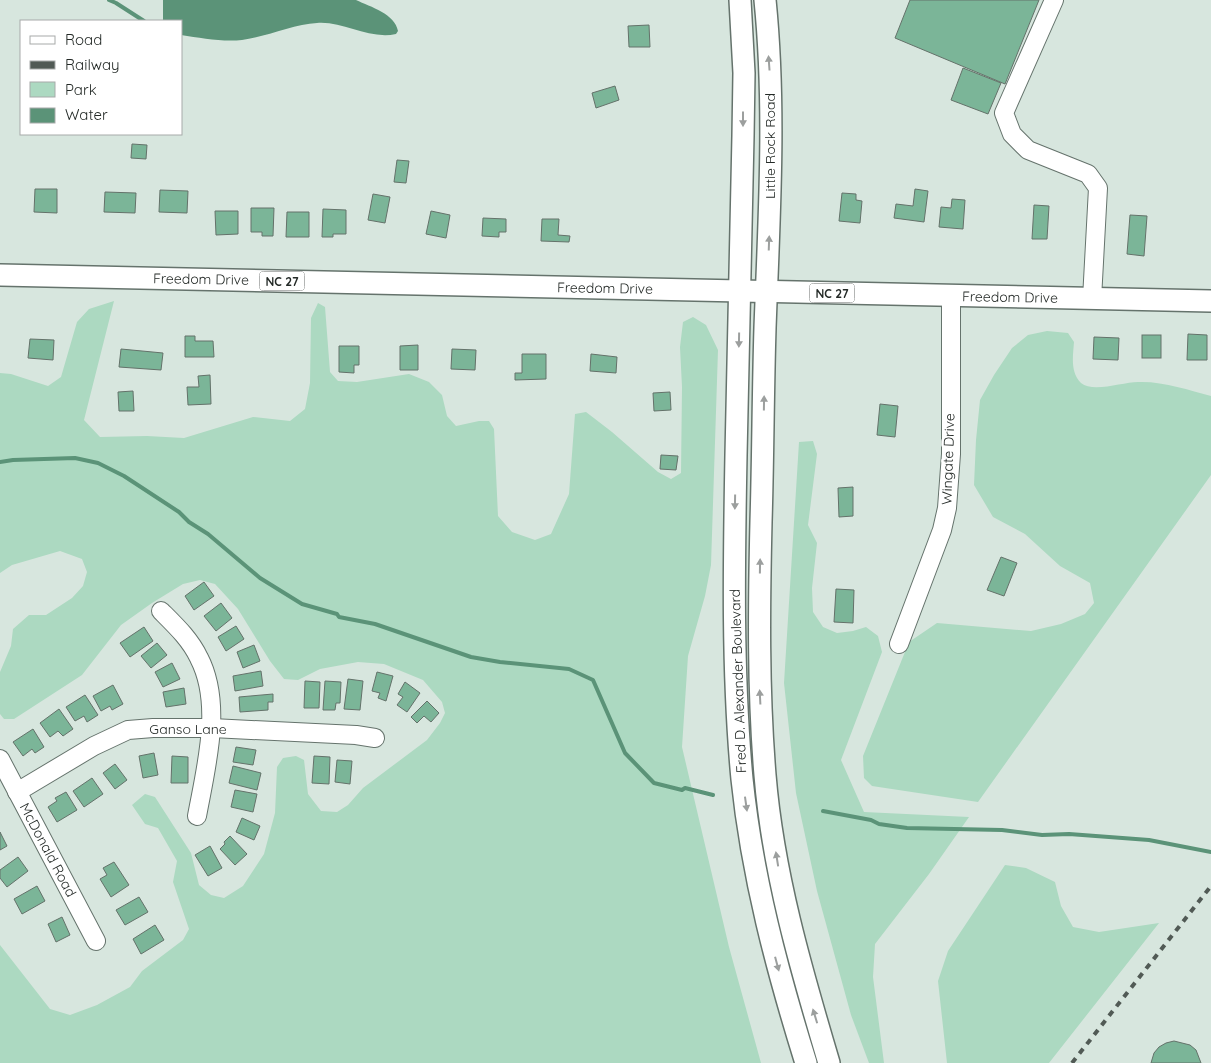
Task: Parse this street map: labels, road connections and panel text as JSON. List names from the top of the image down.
{
  "streets": {
    "main road": [
      "Little Rock Road",
      "Freedom Drive",
      "NC 27",
      "Fred D. Alexander Boulevard"
    ],
    "street": ["Wingate Drive", "Ganso Lane", "McDonald Road"]
  },
  "crossings": [
    ["Little Rock Road", "Freedom Drive"],
    ["Little Rock Road", "Fred D. Alexander Boulevard"],
    ["Freedom Drive", "Wingate Drive"],
    ["Freedom Drive", "Fred D. Alexander Boulevard"],
    ["Ganso Lane", "McDonald Road"]
  ],
  "legend": [
    "Road",
    "Railway",
    "Park",
    "Water"
  ]
}
